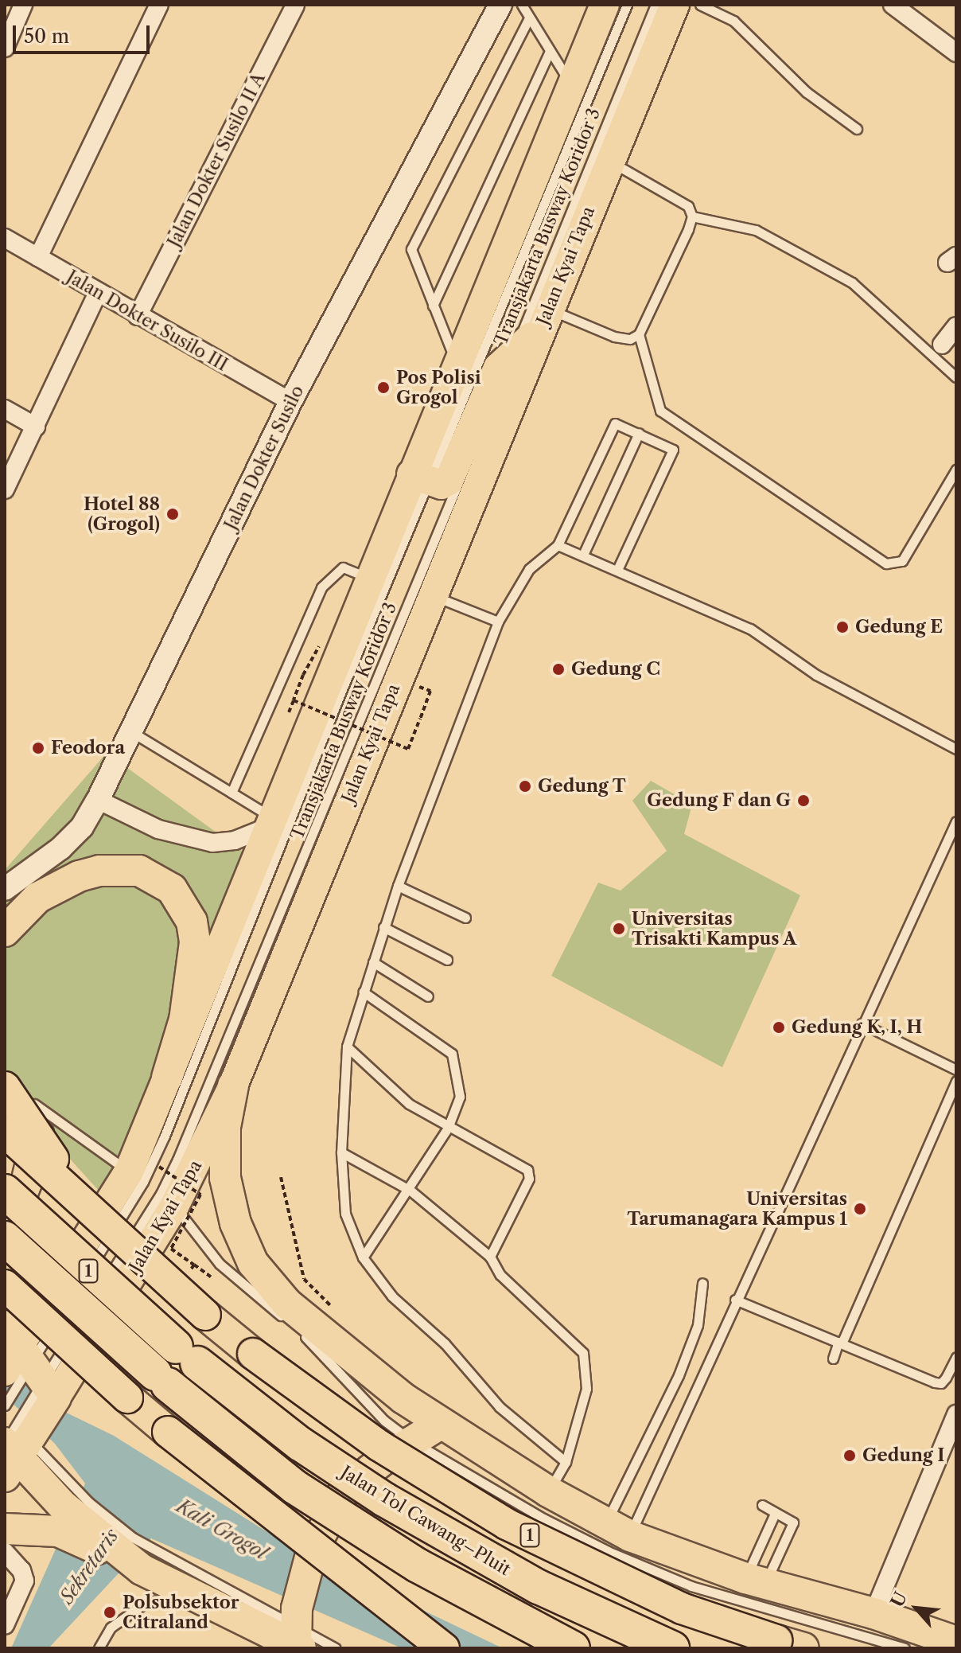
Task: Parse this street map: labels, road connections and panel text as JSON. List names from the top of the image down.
{
  "streets": {
    "highway": ["Jalan Kyai Tapa", "1", "Jalan Tol Cawang–Pluit"],
    "street": ["Jalan Dokter Susilo II A", "Jalan Dokter Susilo III", "Jalan Dokter Susilo"],
    "lane": ["Transjakarta Busway Koridor 3"]
  },
  "crossings": [
    ["Jalan Dokter Susilo II A", "Jalan Dokter Susilo III"],
    ["Transjakarta Busway Koridor 3", "Jalan Kyai Tapa"],
    ["Jalan Kyai Tapa", "1"],
    ["Jalan Dokter Susilo III", "Jalan Dokter Susilo"]
  ],
  "water": ["Kali Grogol", "Sekretaris"],
  "places": [
    "Pos Polisi Grogol",
    "Hotel 88 (Grogol)",
    "Gedung E",
    "Gedung C",
    "Feodora",
    "Gedung T",
    "Gedung F dan G",
    "Universitas Trisakti Kampus A",
    "Gedung K, I, H",
    "Universitas Tarumanagara Kampus 1",
    "Gedung I",
    "Polsubsektor Citraland"
  ],
  "scale_bar": "50 m",
  "north": "top left"
}
